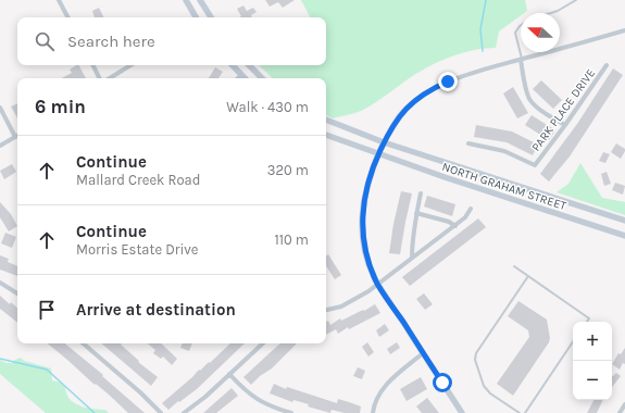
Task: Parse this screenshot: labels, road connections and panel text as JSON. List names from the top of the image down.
{
  "streets": {
    "main road": ["NORTH GRAHAM STREET"],
    "street": ["PARK PLACE DRIVE"]
  },
  "north": "left",
  "page": {
    "search": "Search here",
    "heading": ["6 min", "Walk · 430 m"],
    "list": [
      ["Continue", "Mallard Creek Road", "320 m"],
      ["Continue", "Morris Estate Drive", "110 m"],
      "Arrive at destination"
    ],
    "map_buttons": ["+", "−"]
  }
}
